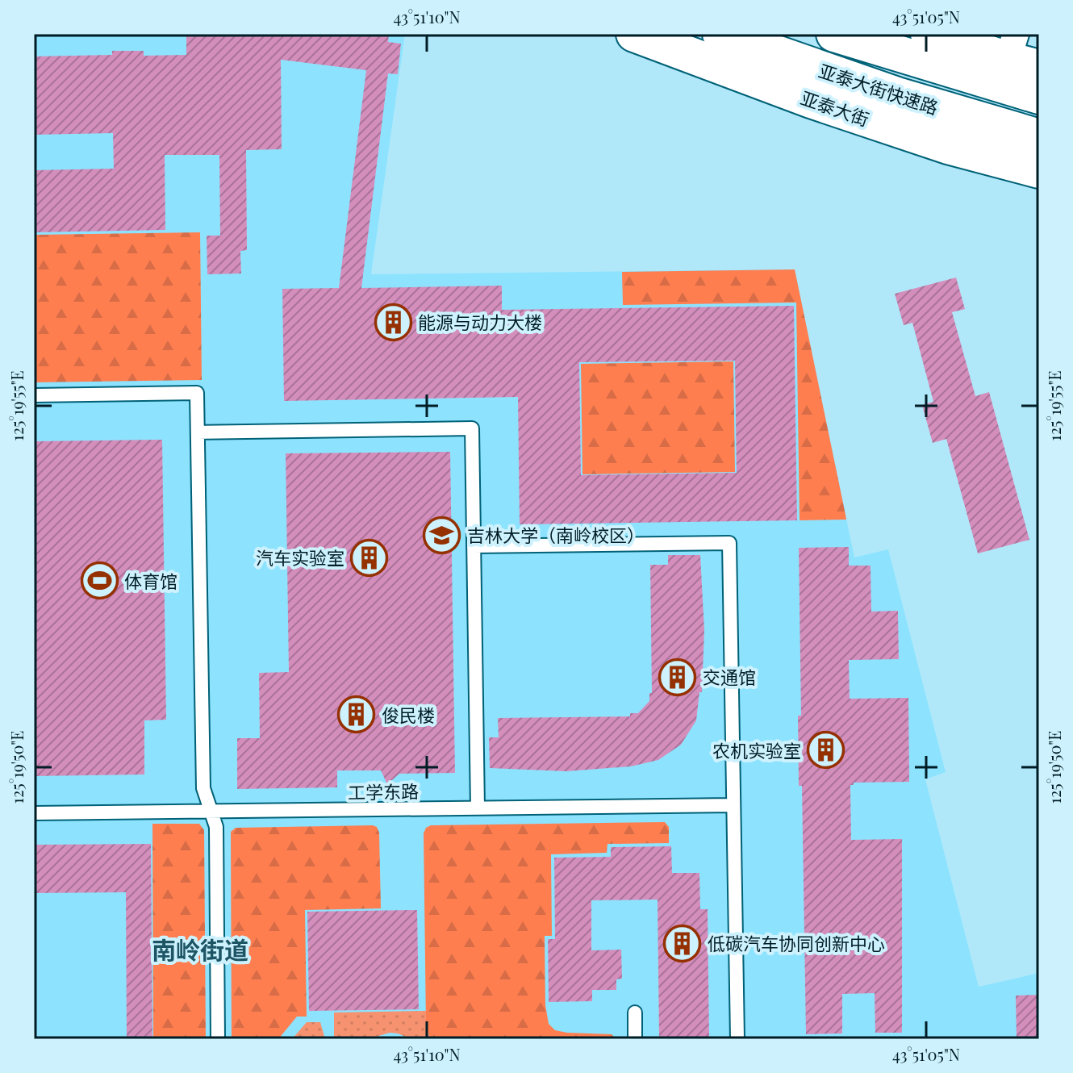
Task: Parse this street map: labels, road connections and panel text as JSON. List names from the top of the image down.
{
  "streets": {
    "main road": ["亚泰大街快速路", "亚泰大街"],
    "lane": ["工学东路"]
  },
  "districts": ["南岭街道"],
  "places": {
    "building": [
      "能源与动力大楼",
      "汽车实验室",
      "交通馆",
      "俊民楼",
      "农机实验室",
      "低碳汽车协同创新中心"
    ],
    "school or university": ["吉林大学（南岭校区）"],
    "sports": ["体育馆"]
  },
  "coordinates": [
    "43°51'10\"N",
    "43°51'05\"N",
    "125°19'55\"E",
    "125°19'50\"E"
  ]
}
